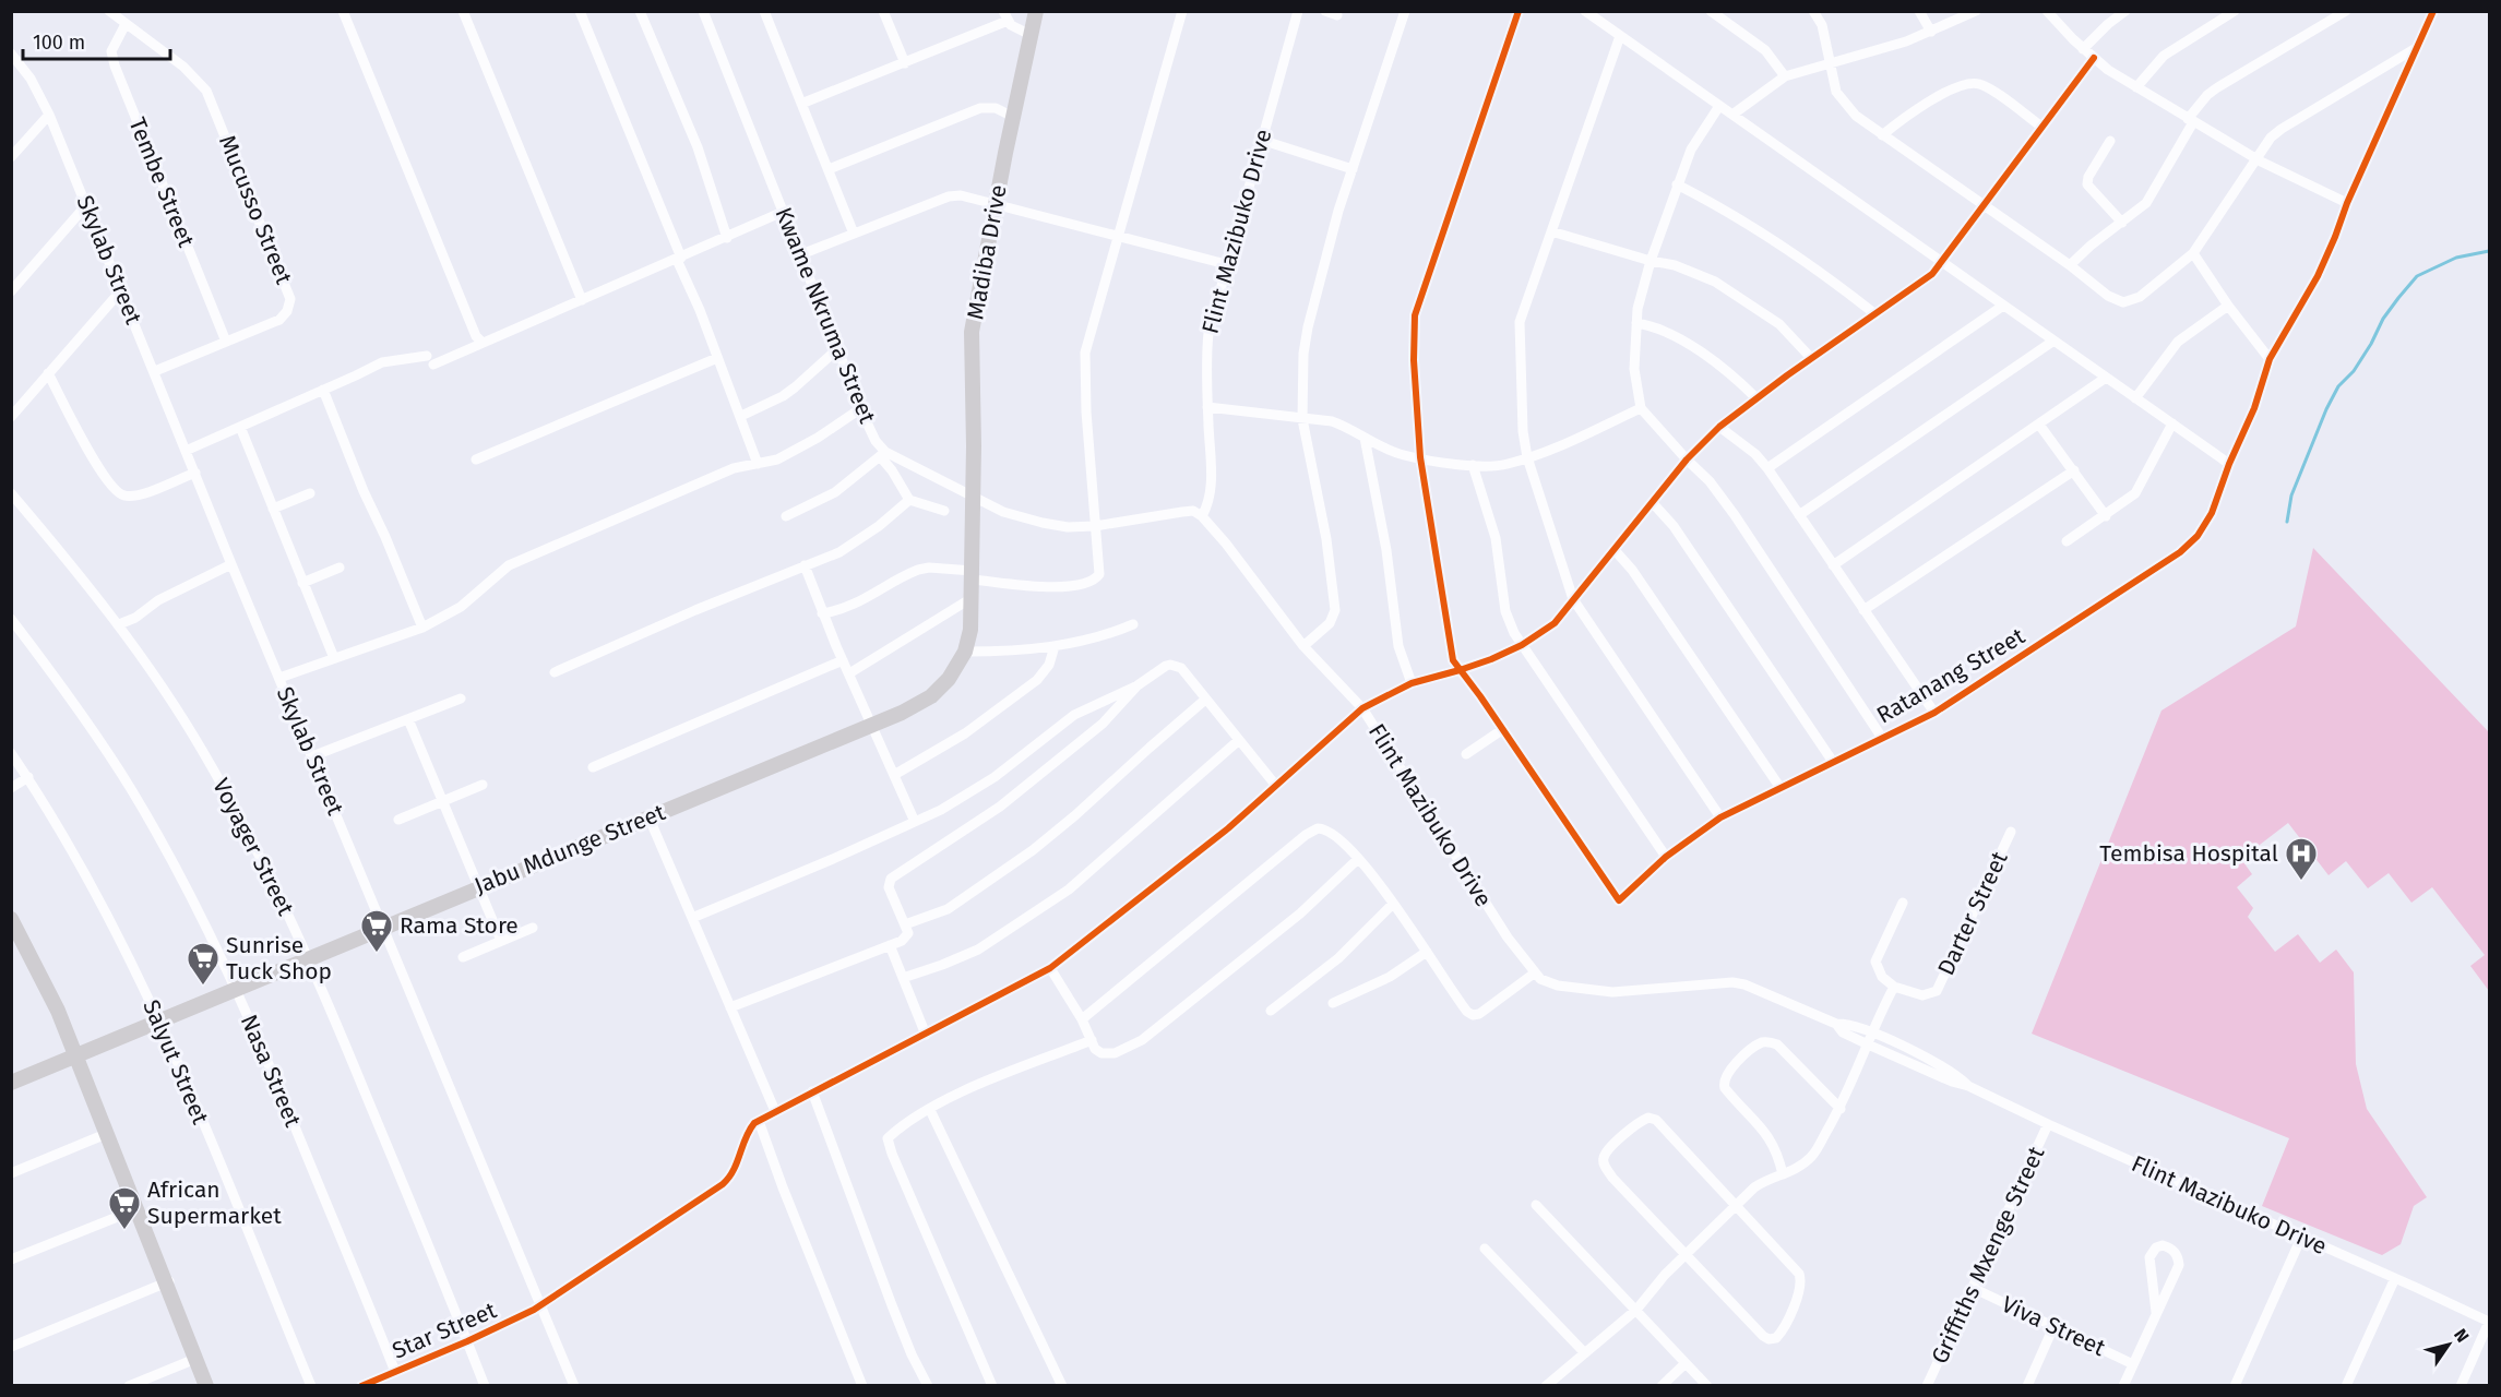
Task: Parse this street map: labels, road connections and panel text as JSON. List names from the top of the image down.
{
  "streets": {
    "street": [
      "Tembe Street",
      "Mucusso Street",
      "Flint Mazibuko Drive",
      "Madiba Drive",
      "Skylab Street",
      "Kwame Nkruma Street",
      "Ratanang Street",
      "Voyager Street",
      "Jabu Mdunge Street",
      "Darter Street",
      "Salyut Street",
      "Nasa Street",
      "Griffiths Mxenge Street",
      "Viva Street",
      "Star Street"
    ]
  },
  "crossings": [
    ["Tembe Street", "Mucusso Street"],
    ["Mucusso Street", "Skylab Street"],
    ["Flint Mazibuko Drive", "Kwame Nkruma Street"],
    ["Flint Mazibuko Drive", "Griffiths Mxenge Street"],
    ["Madiba Drive", "Kwame Nkruma Street"],
    ["Madiba Drive", "Jabu Mdunge Street"],
    ["Skylab Street", "Jabu Mdunge Street"],
    ["Skylab Street", "Star Street"],
    ["Kwame Nkruma Street", "Jabu Mdunge Street"],
    ["Voyager Street", "Jabu Mdunge Street"],
    ["Voyager Street", "Star Street"],
    ["Jabu Mdunge Street", "Salyut Street"],
    ["Jabu Mdunge Street", "Nasa Street"],
    ["Nasa Street", "Star Street"],
    ["Griffiths Mxenge Street", "Viva Street"]
  ],
  "places": {
    "hospital": ["Tembisa Hospital"],
    "supermarket": ["Rama Store", "Sunrise Tuck Shop", "African Supermarket"]
  },
  "scale_bar": "100 m",
  "north": "top right"
}
